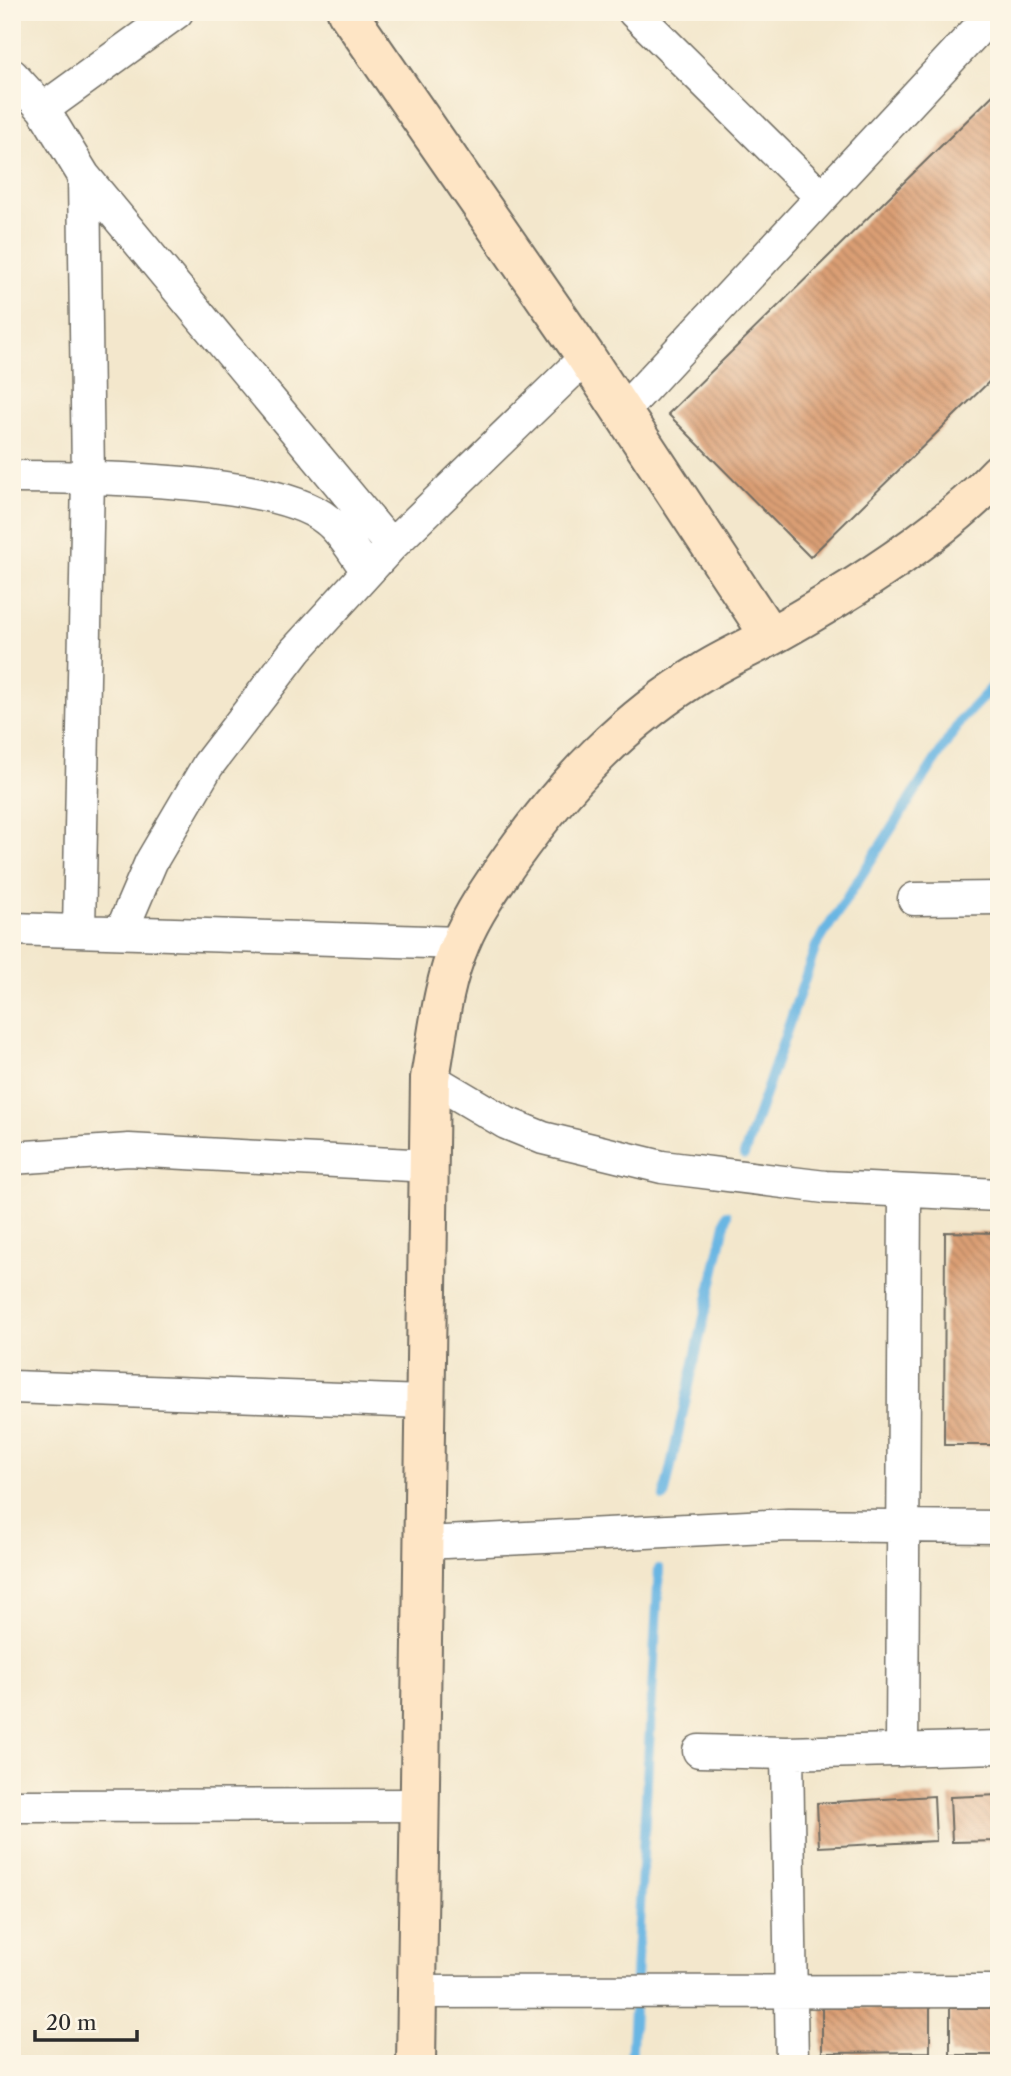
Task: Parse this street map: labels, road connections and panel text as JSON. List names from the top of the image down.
{
  "scale_bar": "20 m"
}
